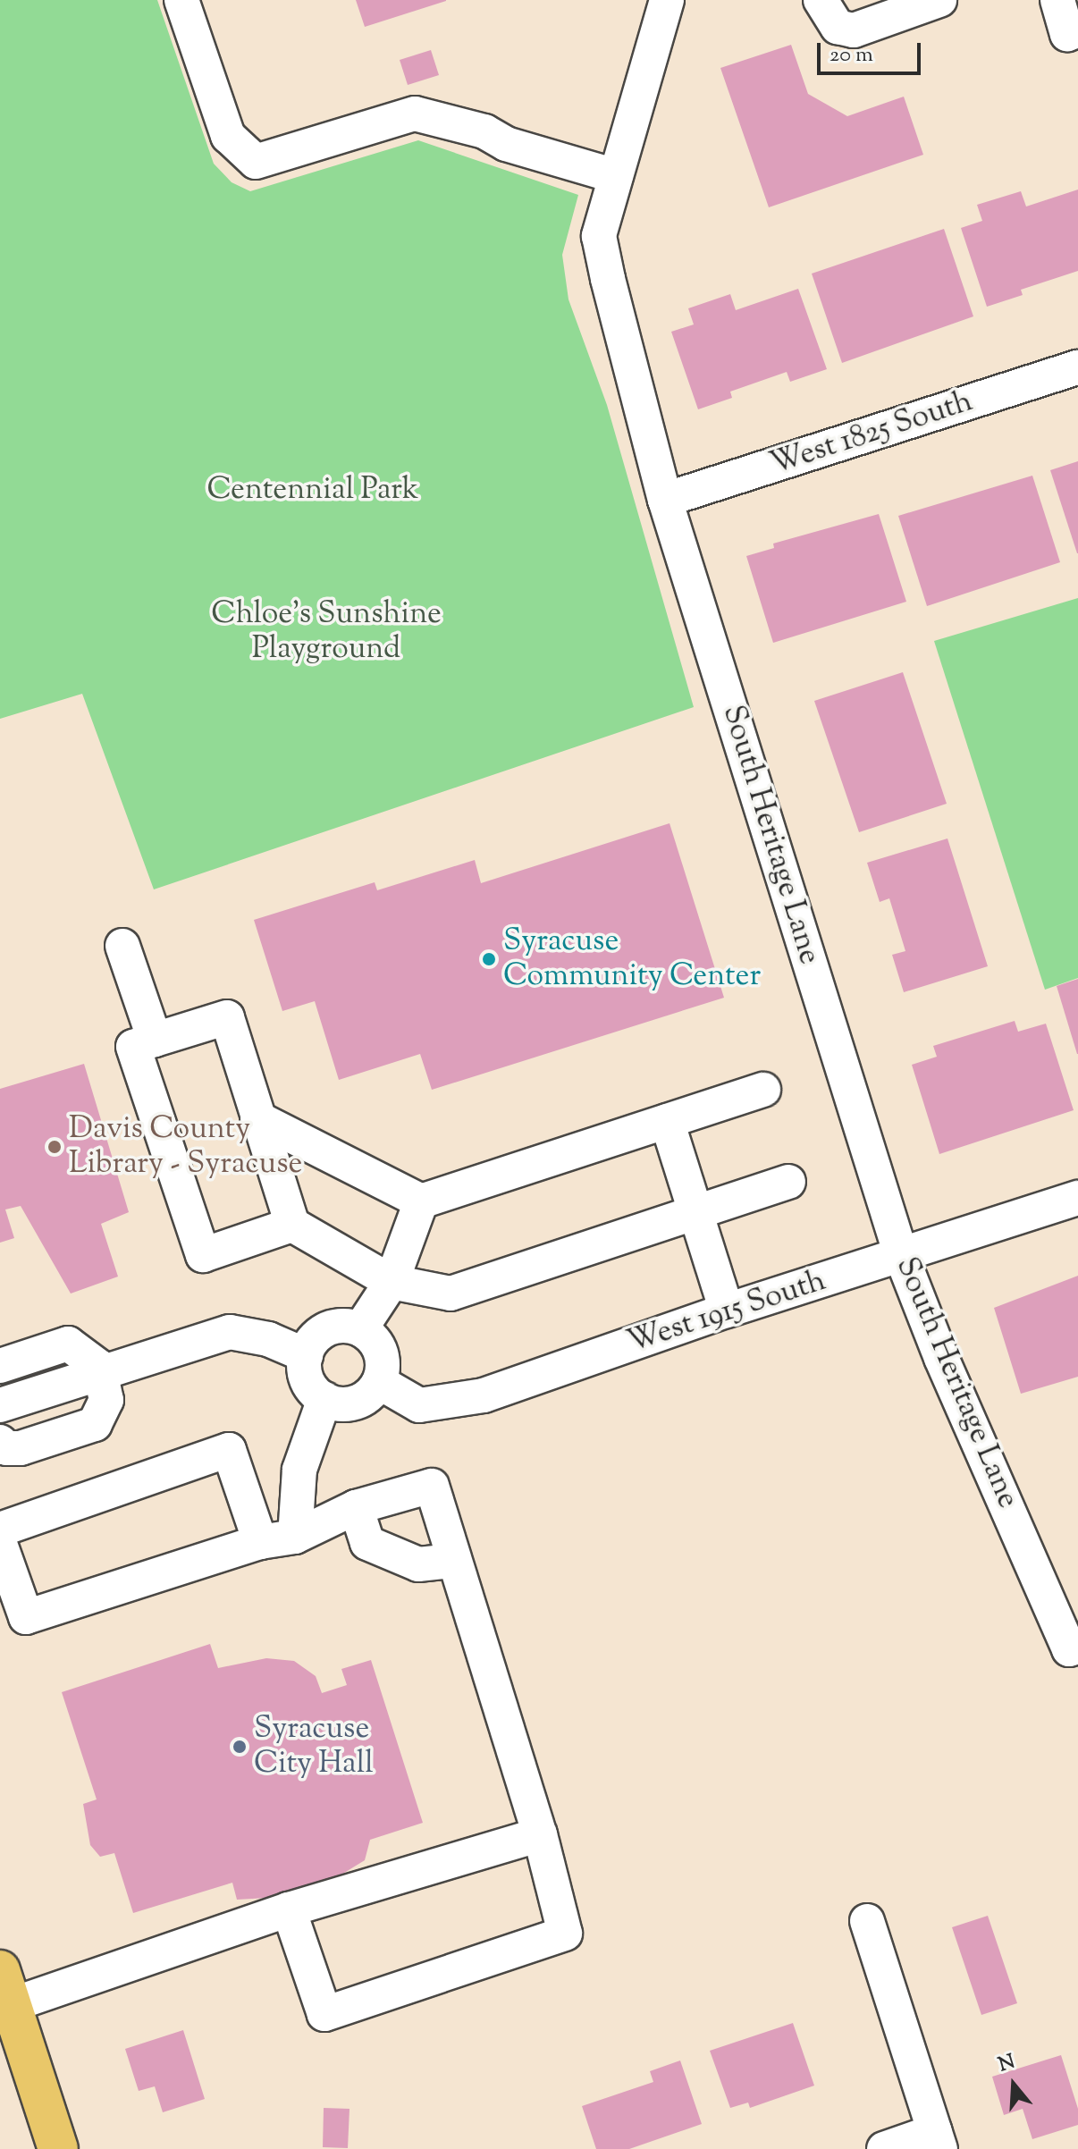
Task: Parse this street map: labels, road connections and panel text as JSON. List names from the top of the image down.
{
  "streets": {
    "street": ["West 1825 South", "South Heritage Lane", "West 1915 South"]
  },
  "crossings": [
    ["West 1825 South", "South Heritage Lane"],
    ["South Heritage Lane", "West 1915 South"]
  ],
  "parks": ["Centennial Park", "Chloe's Sunshine Playground"],
  "places": ["Syracuse Community Center", "Davis County Library - Syracuse", "Syracuse City Hall"],
  "scale_bar": "20 m",
  "north": "top"
}
